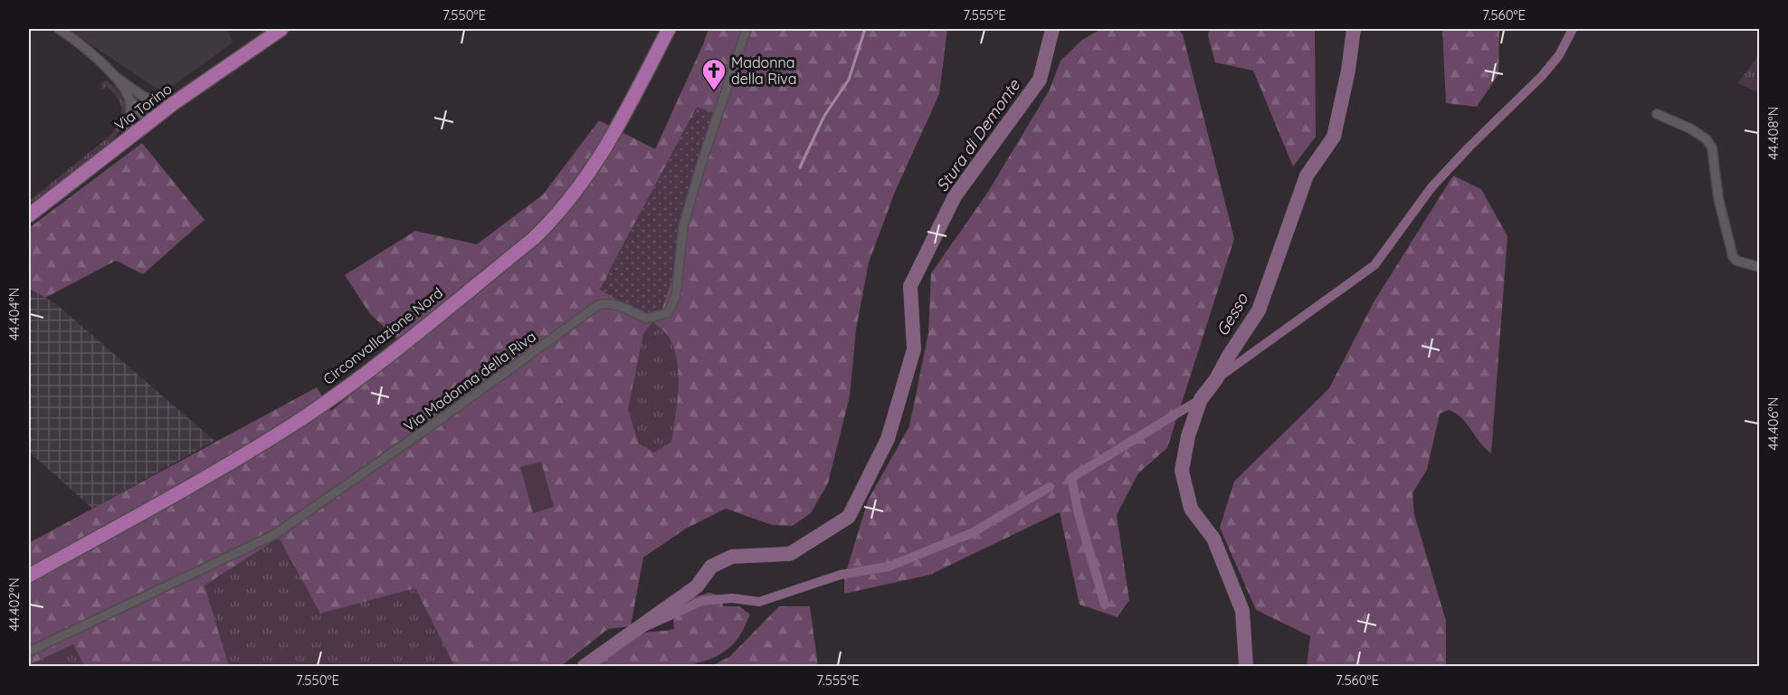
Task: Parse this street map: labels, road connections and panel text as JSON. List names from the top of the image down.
{
  "streets": {
    "main road": ["Via Torino", "Circonvallazione Nord"],
    "street": ["Via Madonna della Riva"]
  },
  "water": ["Stura di Demonte", "Gesso"],
  "places": {
    "church": ["Madonna della Riva"]
  },
  "coordinates": [
    "7.550°E",
    "7.555°E",
    "7.560°E",
    "44.408°N",
    "44.404°N",
    "44.406°N",
    "44.402°N"
  ]
}
